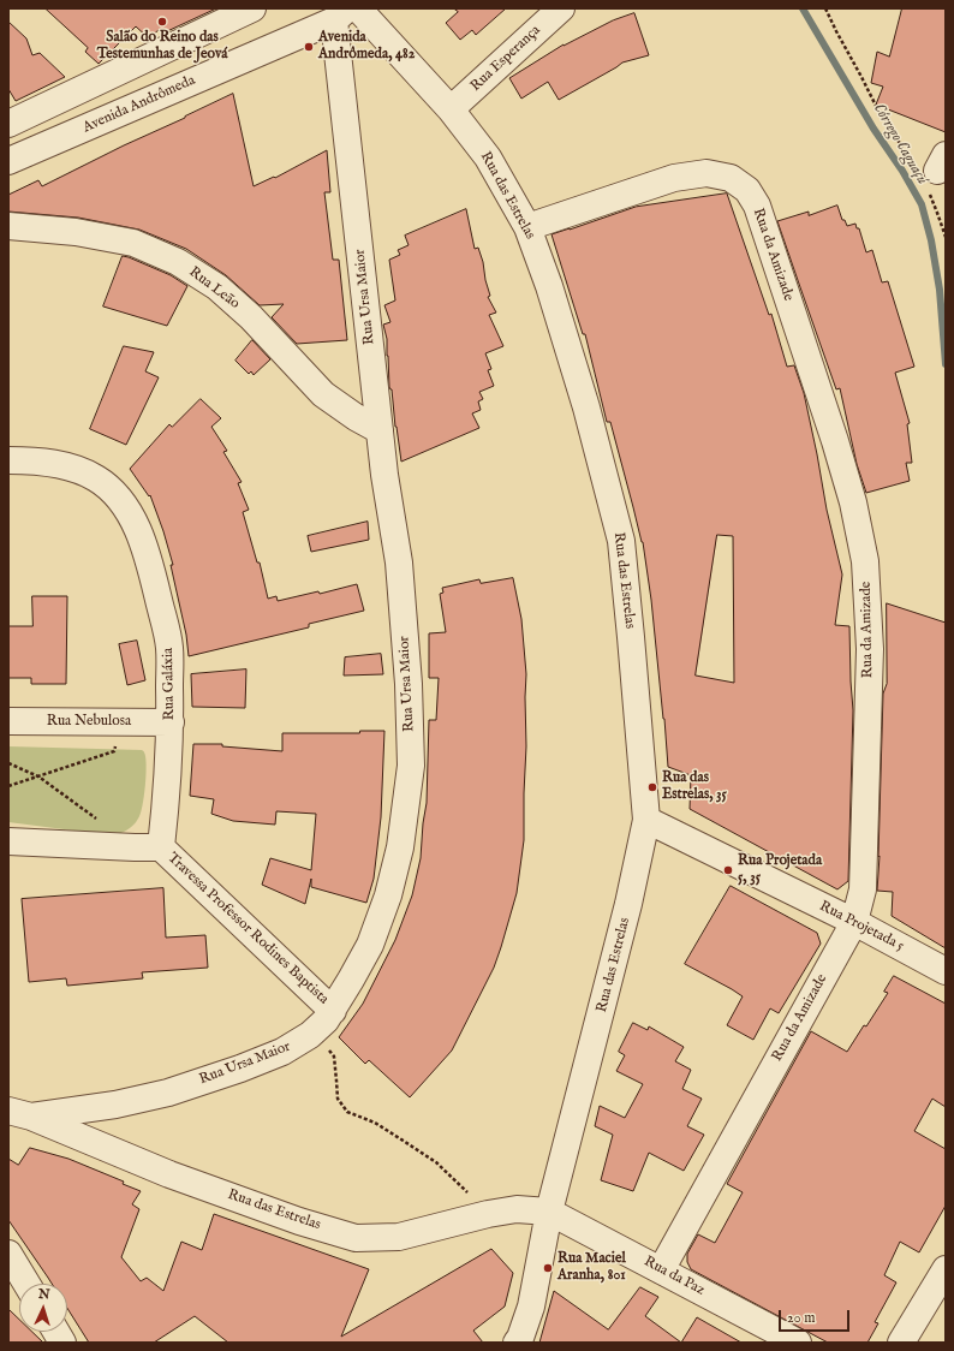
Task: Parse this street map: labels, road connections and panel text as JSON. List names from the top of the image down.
{
  "streets": {
    "street": [
      "Rua Esperança",
      "Avenida Andrômeda",
      "Rua das Estrelas",
      "Rua da Amizade",
      "Rua Leão",
      "Rua Ursa Maior",
      "Rua Galáxia",
      "Rua Nebulosa",
      "Rua Projetada 5",
      "Travessa Professor Rodines Baptista",
      "Rua da Paz"
    ]
  },
  "crossings": [
    ["Rua Esperança", "Rua das Estrelas"],
    ["Avenida Andrômeda", "Rua Ursa Maior"],
    ["Rua das Estrelas", "Rua da Amizade"],
    ["Rua das Estrelas", "Rua Ursa Maior"],
    ["Rua das Estrelas", "Rua Projetada 5"],
    ["Rua das Estrelas", "Rua da Paz"],
    ["Rua da Amizade", "Rua Projetada 5"],
    ["Rua da Amizade", "Rua da Paz"],
    ["Rua Leão", "Rua Ursa Maior"],
    ["Rua Ursa Maior", "Travessa Professor Rodines Baptista"],
    ["Rua Galáxia", "Rua Nebulosa"],
    ["Rua Galáxia", "Travessa Professor Rodines Baptista"]
  ],
  "water": ["Córrego Caguaçú"],
  "places": [
    "Salão do Reino das Testemunhas de Jeová",
    "Avenida Andrômeda, 482",
    "Rua das Estrelas, 35",
    "Rua Projetada 5, 35",
    "Rua Maciel Aranha, 801"
  ],
  "scale_bar": "20 m",
  "north": "top"
}
